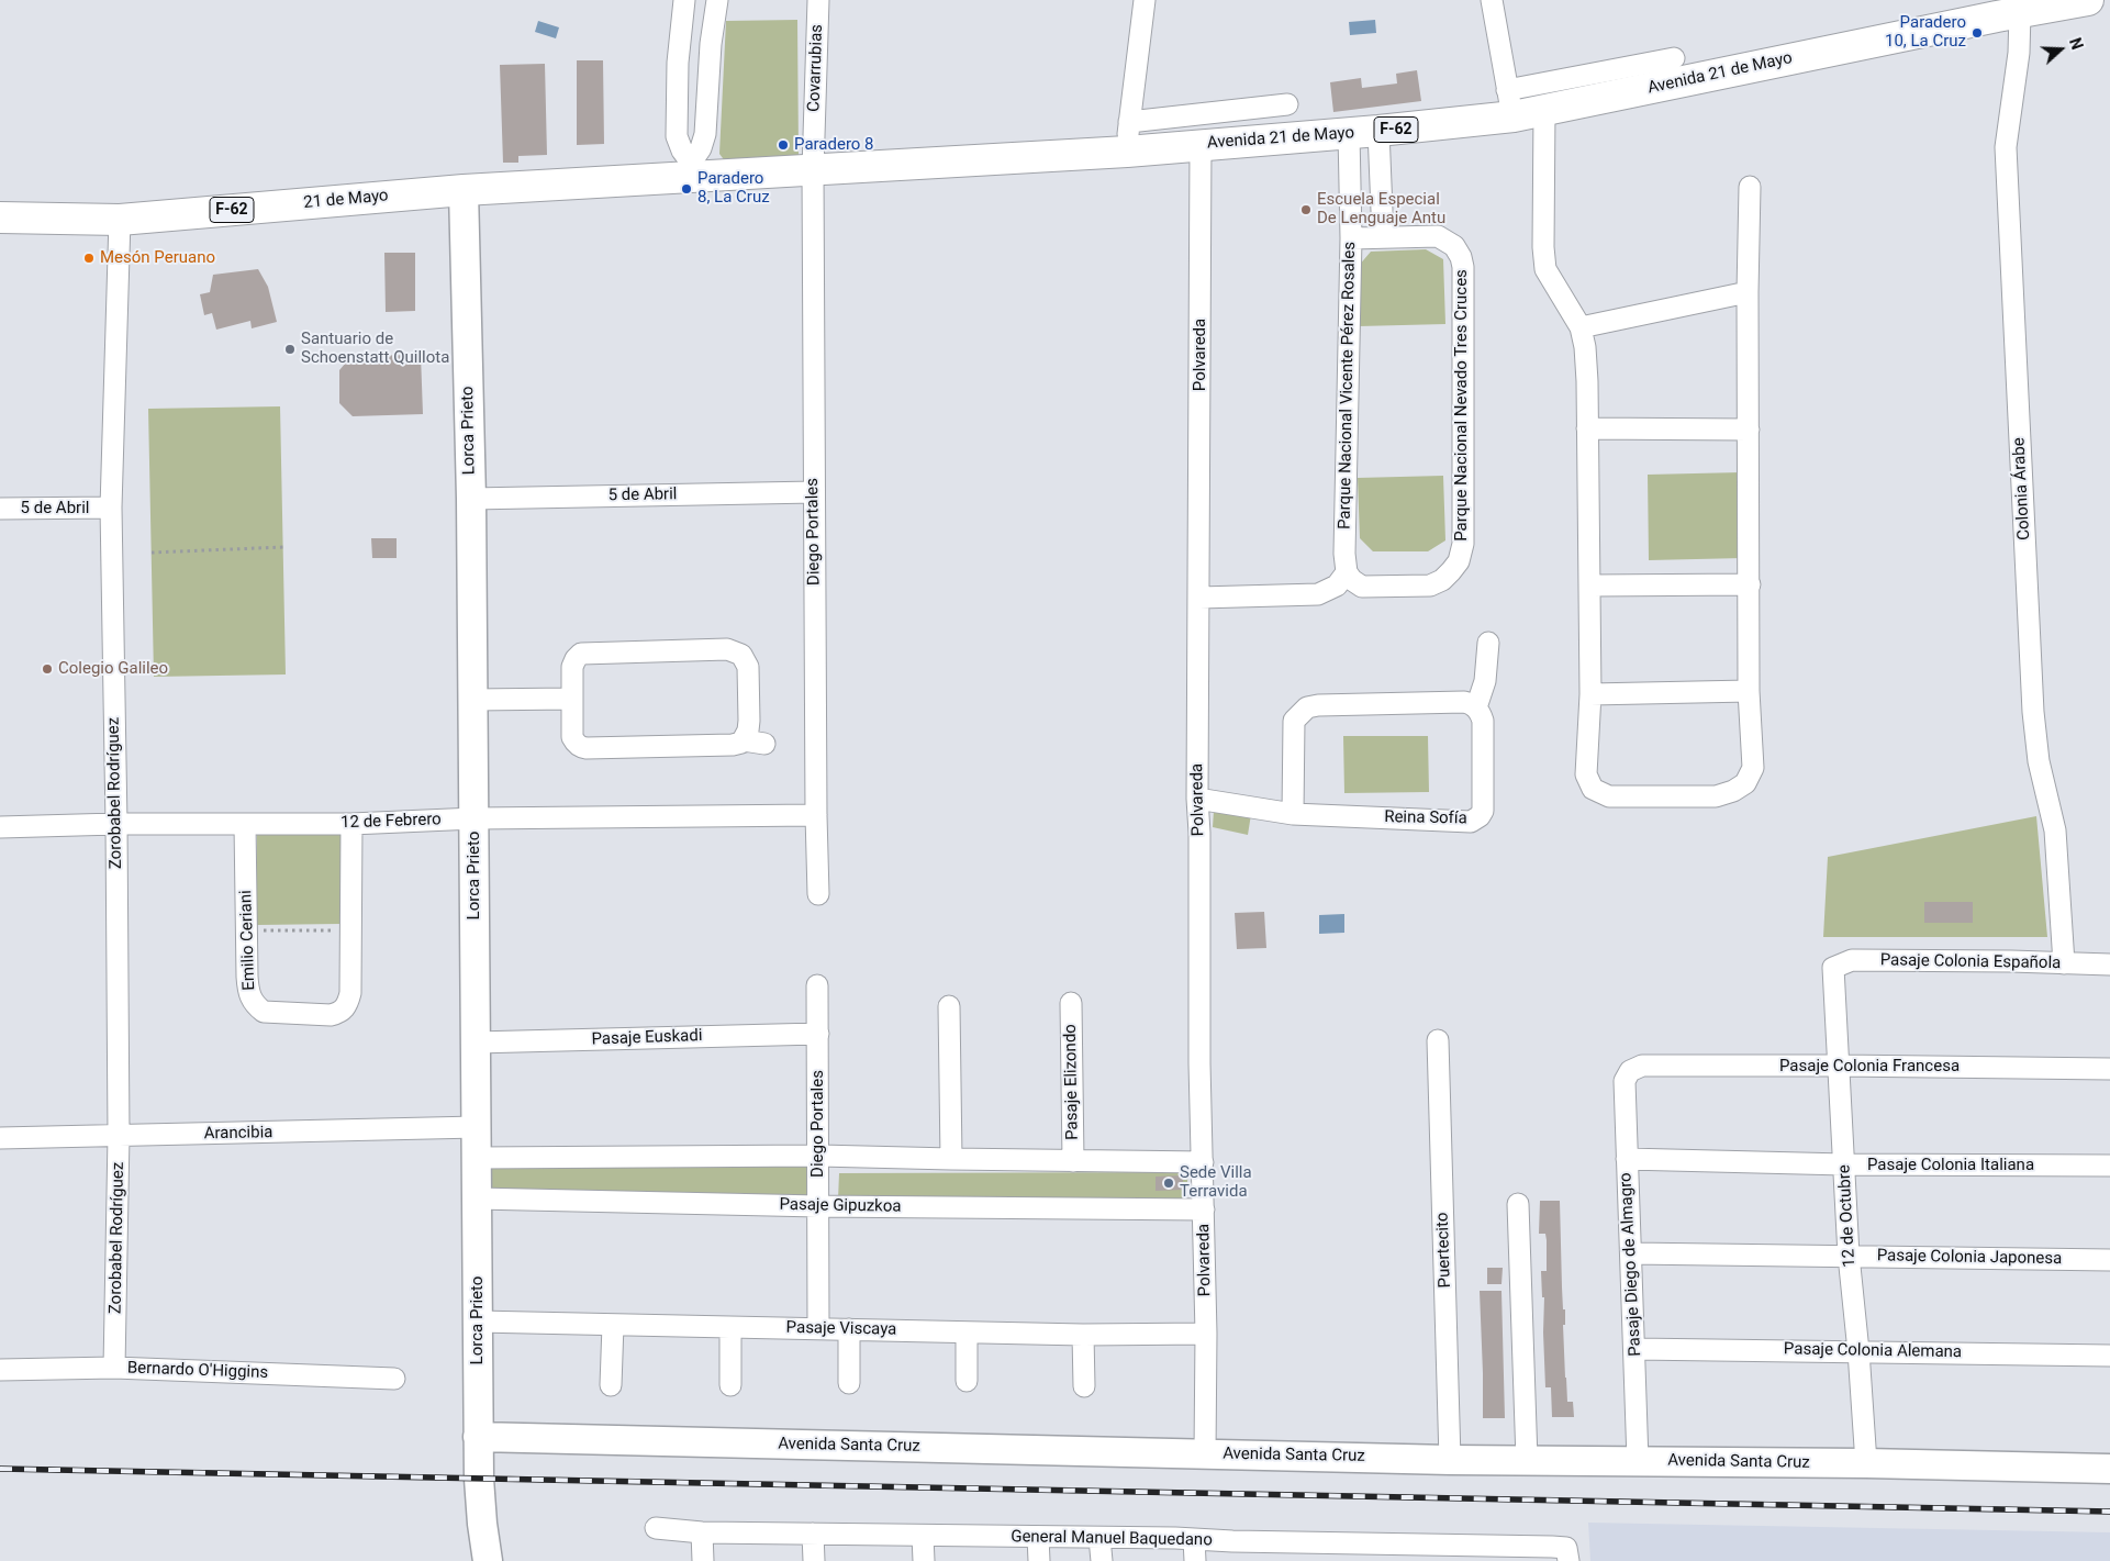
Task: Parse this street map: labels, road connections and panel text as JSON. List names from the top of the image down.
{
  "streets": {
    "main road": [
      "Avenida 21 de Mayo",
      "F-62",
      "21 de Mayo",
      "Lorca Prieto",
      "Avenida Santa Cruz"
    ],
    "street": [
      "Covarrubias",
      "Polvareda",
      "Parque Nacional Vicente Pérez Rosales",
      "Parque Nacional Nevado Tres Cruces",
      "Colonia Árabe",
      "5 de Abril",
      "Diego Portales",
      "Zorobabel Rodríguez",
      "Reina Sofía",
      "12 de Febrero",
      "Emilio Ceriani",
      "Pasaje Colonia Española",
      "Pasaje Euskadi",
      "Pasaje Colonia Francesa",
      "Pasaje Elizondo",
      "Arancibia",
      "Pasaje Colonia Italiana",
      "Pasaje Gipuzkoa",
      "12 de Octubre",
      "Puertecito",
      "Pasaje Colonia Japonesa",
      "Pasaje Diego de Almagro",
      "Pasaje Viscaya",
      "Pasaje Colonia Alemana",
      "Bernardo O'Higgins",
      "General Manuel Baquedano"
    ]
  },
  "crossings": [
    ["Covarrubias", "Avenida 21 de Mayo"],
    ["Covarrubias", "Diego Portales"],
    ["Avenida 21 de Mayo", "21 de Mayo"],
    ["Avenida 21 de Mayo", "Polvareda"],
    ["Avenida 21 de Mayo", "Parque Nacional Vicente Pérez Rosales"],
    ["Avenida 21 de Mayo", "Colonia Árabe"],
    ["Avenida 21 de Mayo", "Diego Portales"],
    ["21 de Mayo", "Lorca Prieto"],
    ["21 de Mayo", "Zorobabel Rodríguez"],
    ["Polvareda", "Reina Sofía"],
    ["Polvareda", "Pasaje Gipuzkoa"],
    ["Polvareda", "Pasaje Viscaya"],
    ["Polvareda", "Avenida Santa Cruz"],
    ["Parque Nacional Vicente Pérez Rosales", "Parque Nacional Nevado Tres Cruces"],
    ["Lorca Prieto", "5 de Abril"],
    ["Lorca Prieto", "12 de Febrero"],
    ["Lorca Prieto", "Pasaje Euskadi"],
    ["Lorca Prieto", "Arancibia"],
    ["Lorca Prieto", "Pasaje Gipuzkoa"],
    ["Lorca Prieto", "Pasaje Viscaya"],
    ["Lorca Prieto", "Avenida Santa Cruz"],
    ["Colonia Árabe", "Pasaje Colonia Española"],
    ["5 de Abril", "Diego Portales"],
    ["5 de Abril", "Zorobabel Rodríguez"],
    ["Diego Portales", "12 de Febrero"],
    ["Diego Portales", "Pasaje Euskadi"],
    ["Diego Portales", "Pasaje Gipuzkoa"],
    ["Diego Portales", "Pasaje Viscaya"],
    ["Zorobabel Rodríguez", "12 de Febrero"],
    ["Zorobabel Rodríguez", "Arancibia"],
    ["Zorobabel Rodríguez", "Bernardo O'Higgins"],
    ["12 de Febrero", "Emilio Ceriani"],
    ["Pasaje Colonia Española", "12 de Octubre"],
    ["Pasaje Colonia Francesa", "12 de Octubre"],
    ["Pasaje Colonia Francesa", "Pasaje Diego de Almagro"],
    ["Pasaje Colonia Italiana", "12 de Octubre"],
    ["Pasaje Colonia Italiana", "Pasaje Diego de Almagro"],
    ["12 de Octubre", "Pasaje Colonia Japonesa"],
    ["12 de Octubre", "Pasaje Colonia Alemana"],
    ["12 de Octubre", "Avenida Santa Cruz"],
    ["Puertecito", "Avenida Santa Cruz"],
    ["Pasaje Colonia Japonesa", "Pasaje Diego de Almagro"],
    ["Pasaje Diego de Almagro", "Pasaje Colonia Alemana"],
    ["Pasaje Diego de Almagro", "Avenida Santa Cruz"]
  ],
  "places": [
    "Paradero 10, La Cruz",
    "Paradero 8",
    "Paradero 8, La Cruz",
    "Escuela Especial De Lenguaje Antu",
    "Mesón Peruano",
    "Santuario de Schoenstatt Quillota",
    "Colegio Galileo",
    "Sede Villa Terravida"
  ],
  "north": "right"
}
